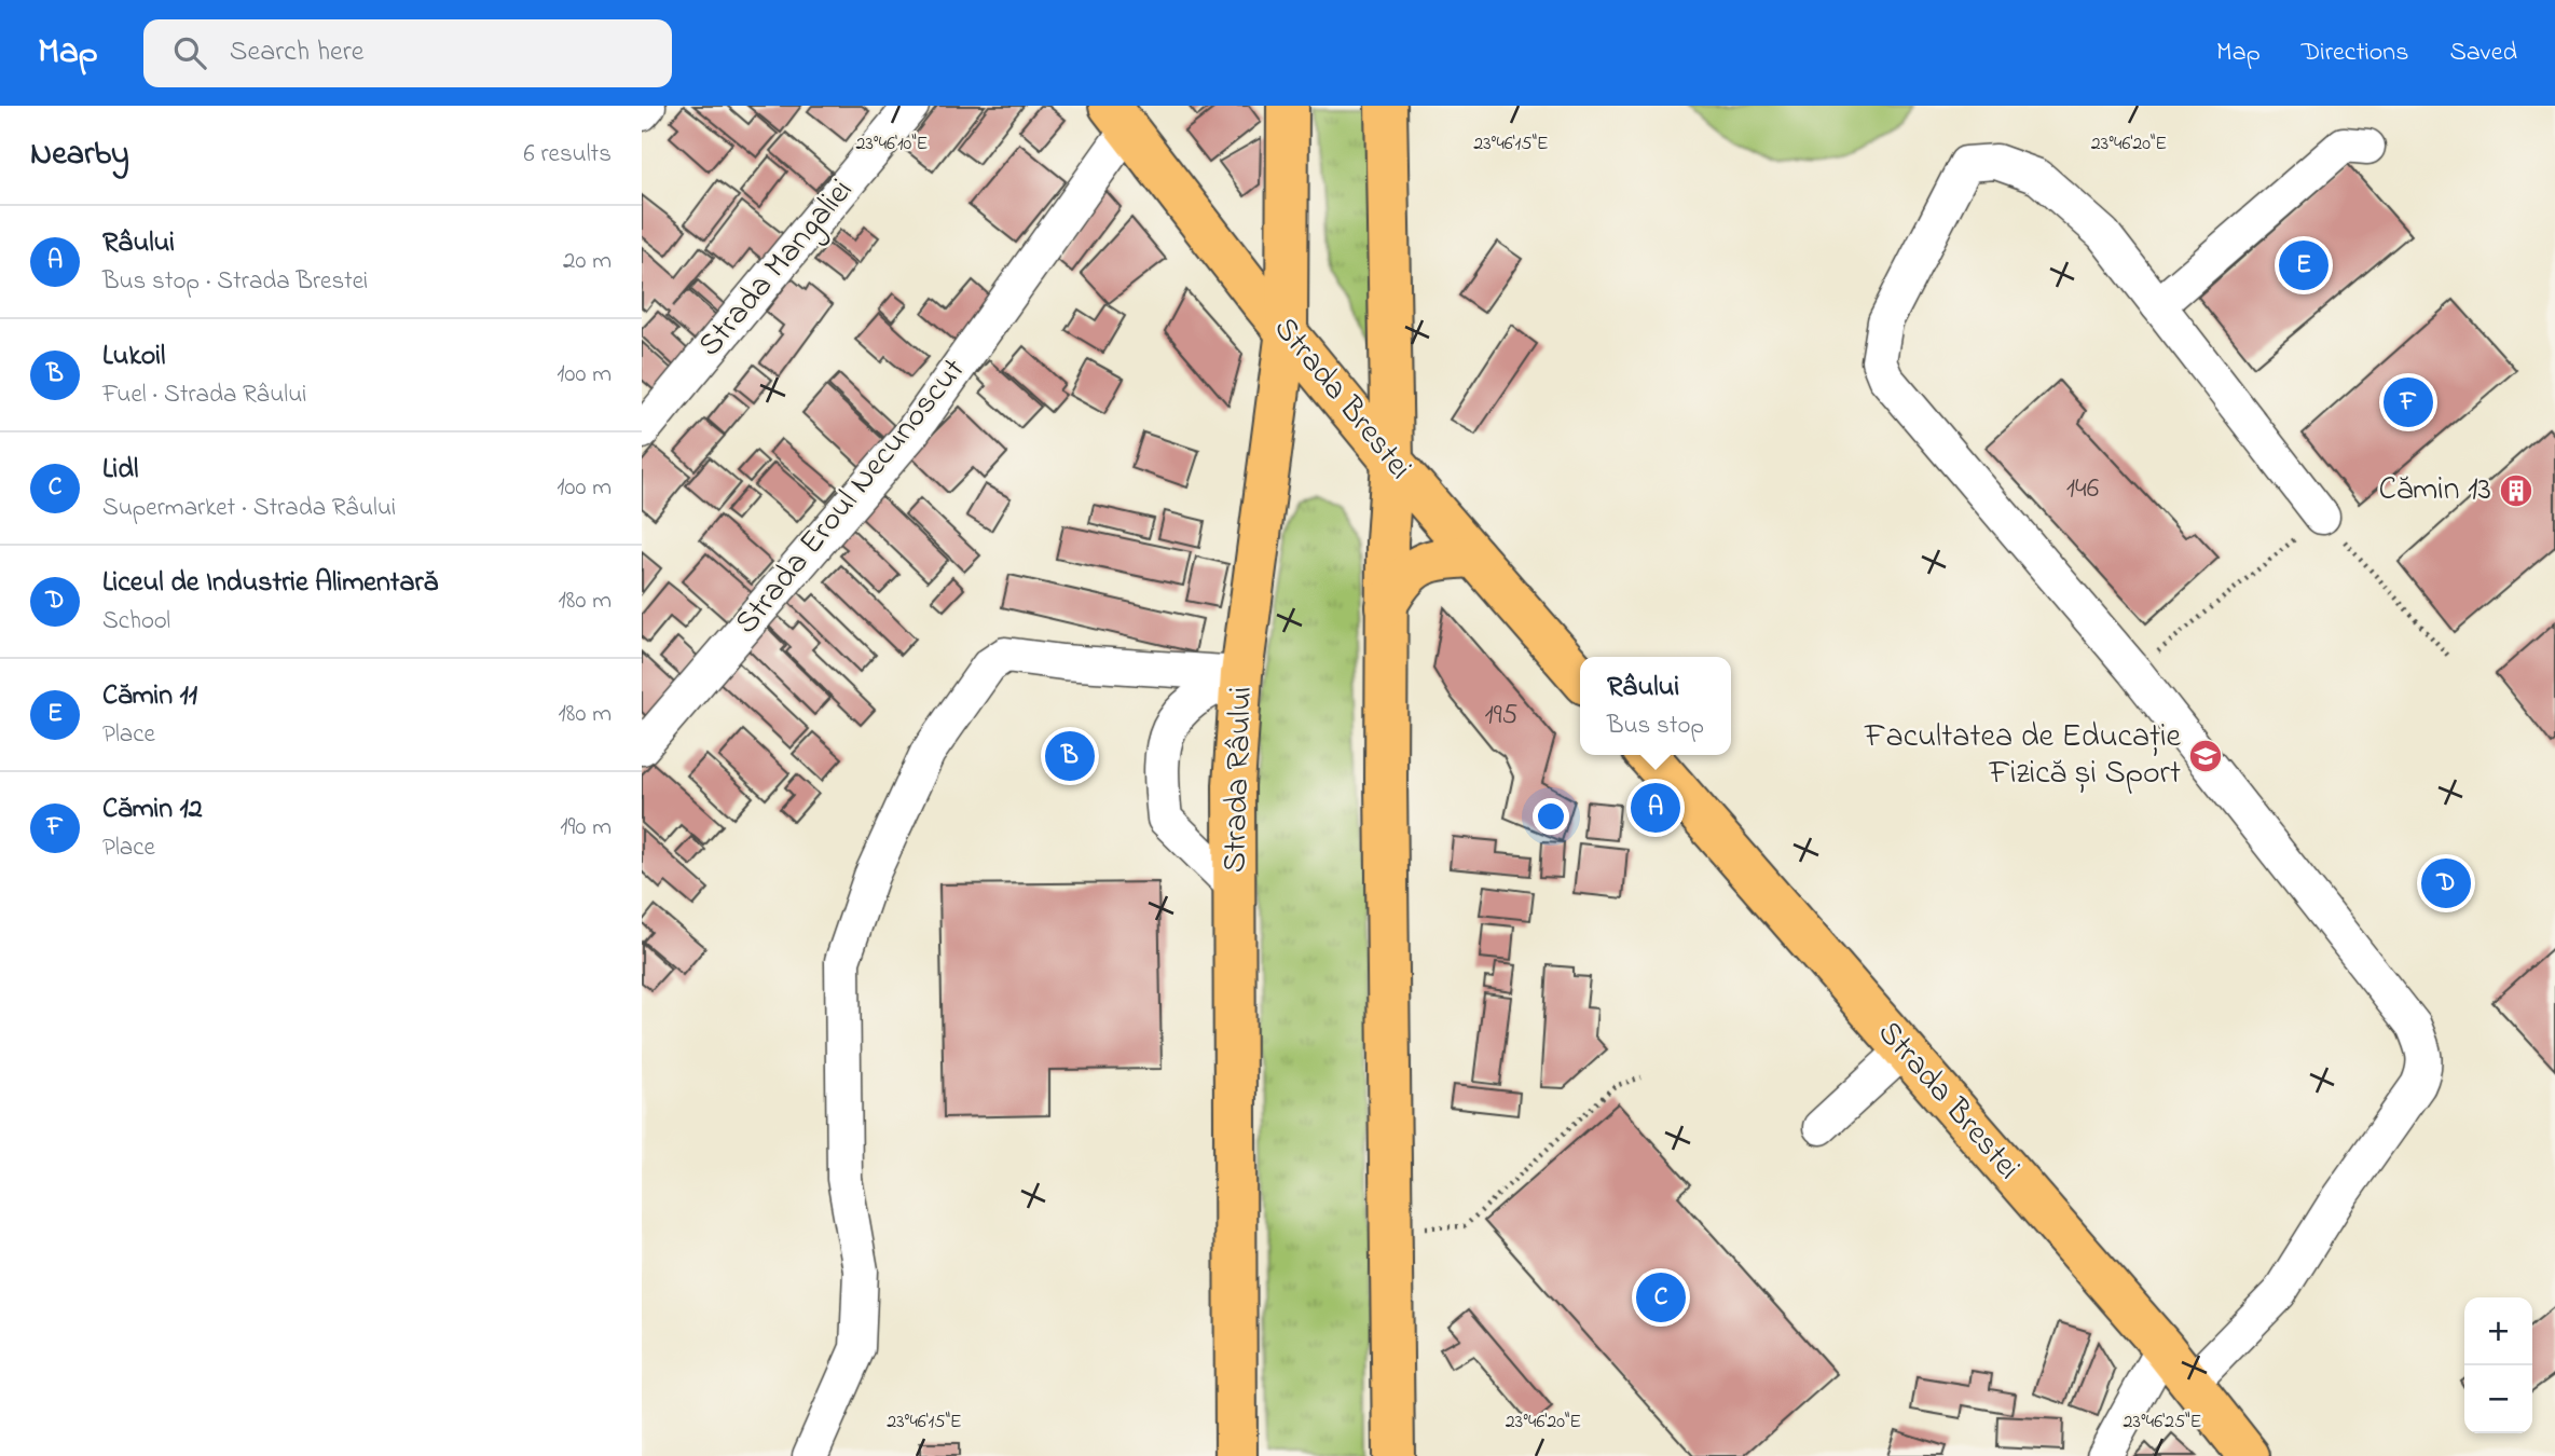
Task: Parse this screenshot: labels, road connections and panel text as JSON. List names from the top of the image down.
{
  "streets": {
    "main road": ["Strada Brestei", "Strada Râului"],
    "street": ["Strada Mangaliei", "Strada Eroul Necunoscut"]
  },
  "crossings": [
    ["Strada Brestei", "Strada Eroul Necunoscut"],
    ["Strada Brestei", "Strada Râului"]
  ],
  "places": {
    "building": ["Cămin 13"],
    "school or university": ["Facultatea de Educație Fizică și Sport"]
  },
  "house_numbers": ["146", "195"],
  "page": {
    "header": "Map",
    "search": "Search here",
    "nav": ["Map", "Directions", "Saved"],
    "heading": ["Nearby", "6 results"],
    "list": [
      {
        "mark": "A",
        "name": "Râului",
        "note": "Bus stop · Strada Brestei",
        "value": "20 m"
      },
      {
        "mark": "B",
        "name": "Lukoil",
        "note": "Fuel · Strada Râului",
        "value": "100 m"
      },
      {
        "mark": "C",
        "name": "Lidl",
        "note": "Supermarket · Strada Râului",
        "value": "100 m"
      },
      {
        "mark": "D",
        "name": "Liceul de Industrie Alimentară",
        "note": "School",
        "value": "180 m"
      },
      {
        "mark": "E",
        "name": "Cămin 11",
        "note": "Place",
        "value": "180 m"
      },
      {
        "mark": "F",
        "name": "Cămin 12",
        "note": "Place",
        "value": "190 m"
      }
    ],
    "pins": [
      "E",
      "F",
      "B",
      "A",
      "D",
      "C"
    ],
    "popup": ["Râului", "Bus stop"],
    "map_buttons": ["+", "−"]
  },
  "coordinates": [
    "23°46'10\"E",
    "23°46'15\"E",
    "23°46'20\"E",
    "23°46'25\"E"
  ]
}
